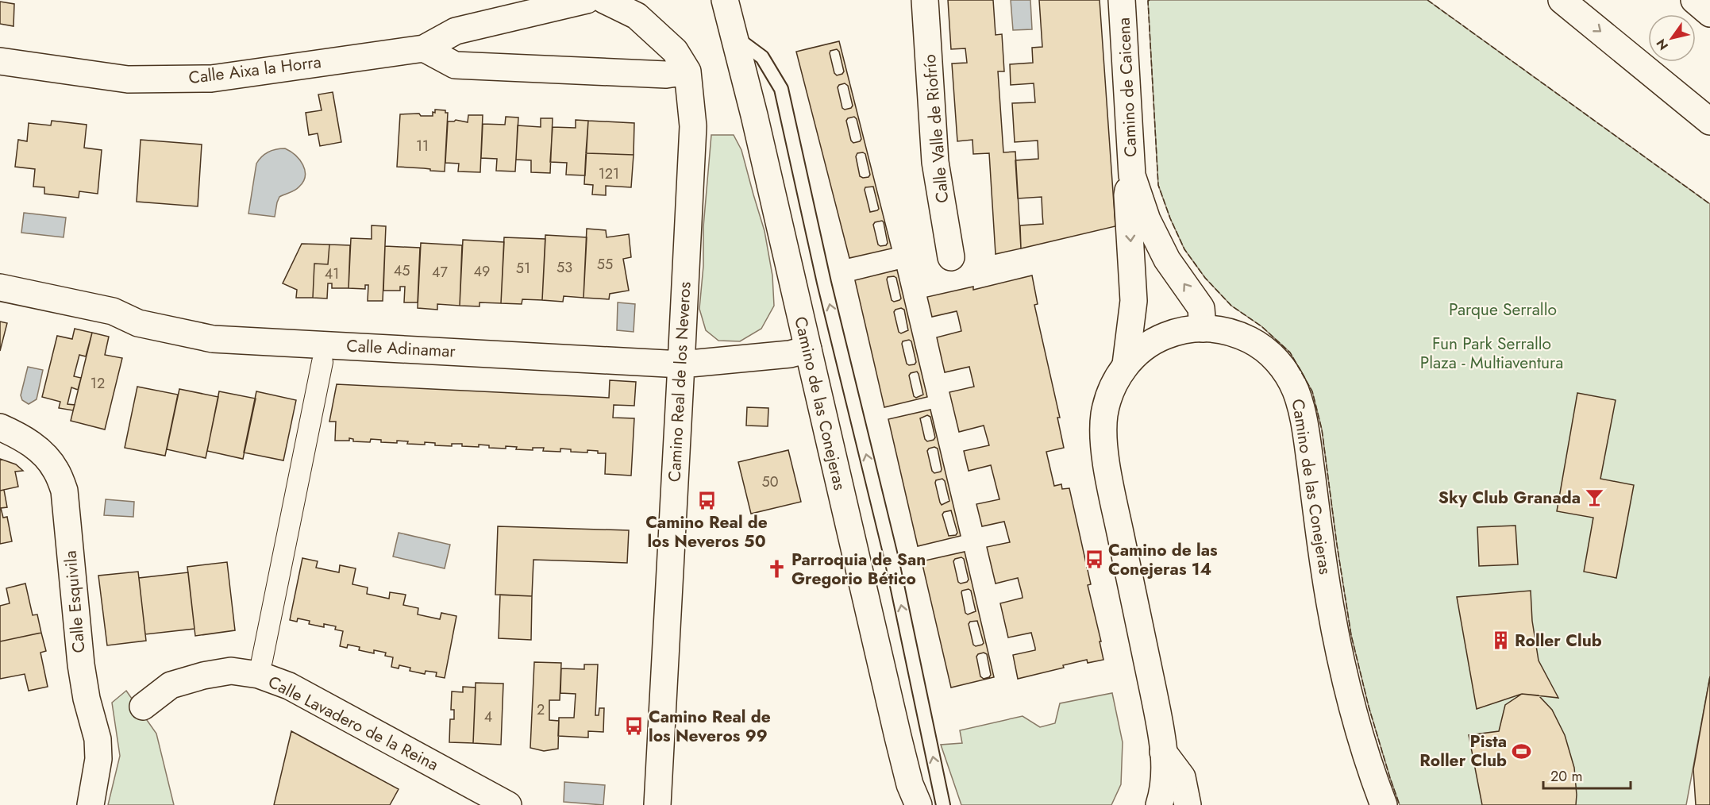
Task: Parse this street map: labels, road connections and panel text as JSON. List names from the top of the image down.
{
  "streets": {
    "main road": [
      "Calle Aixa la Horra",
      "Camino de Caicena",
      "Calle Valle de Riofrío",
      "Calle Adinamar",
      "Camino Real de los Neveros",
      "Camino de las Conejeras",
      "Calle Esquivila",
      "Calle Lavadero de la Reina"
    ]
  },
  "crossings": [
    ["Camino de Caicena", "Camino de las Conejeras"],
    ["Calle Adinamar", "Camino Real de los Neveros"],
    ["Calle Adinamar", "Camino de las Conejeras"]
  ],
  "parks": ["Parque Serrallo", "Fun Park Serrallo Plaza - Multiaventura"],
  "places": {
    "bar": ["Sky Club Granada"],
    "bus stop": ["Camino Real de los Neveros 50", "Camino de las Conejeras 14", "Camino Real de los Neveros 99"],
    "church": ["Parroquia de San Gregorio Bético"],
    "building": ["Roller Club"],
    "sports": ["Pista Roller Club"]
  },
  "house_numbers": [
    "11",
    "121",
    "55",
    "53",
    "51",
    "45",
    "49",
    "47",
    "41",
    "12",
    "50",
    "2",
    "4"
  ],
  "scale_bar": "20 m",
  "north": "bottom left"
}
